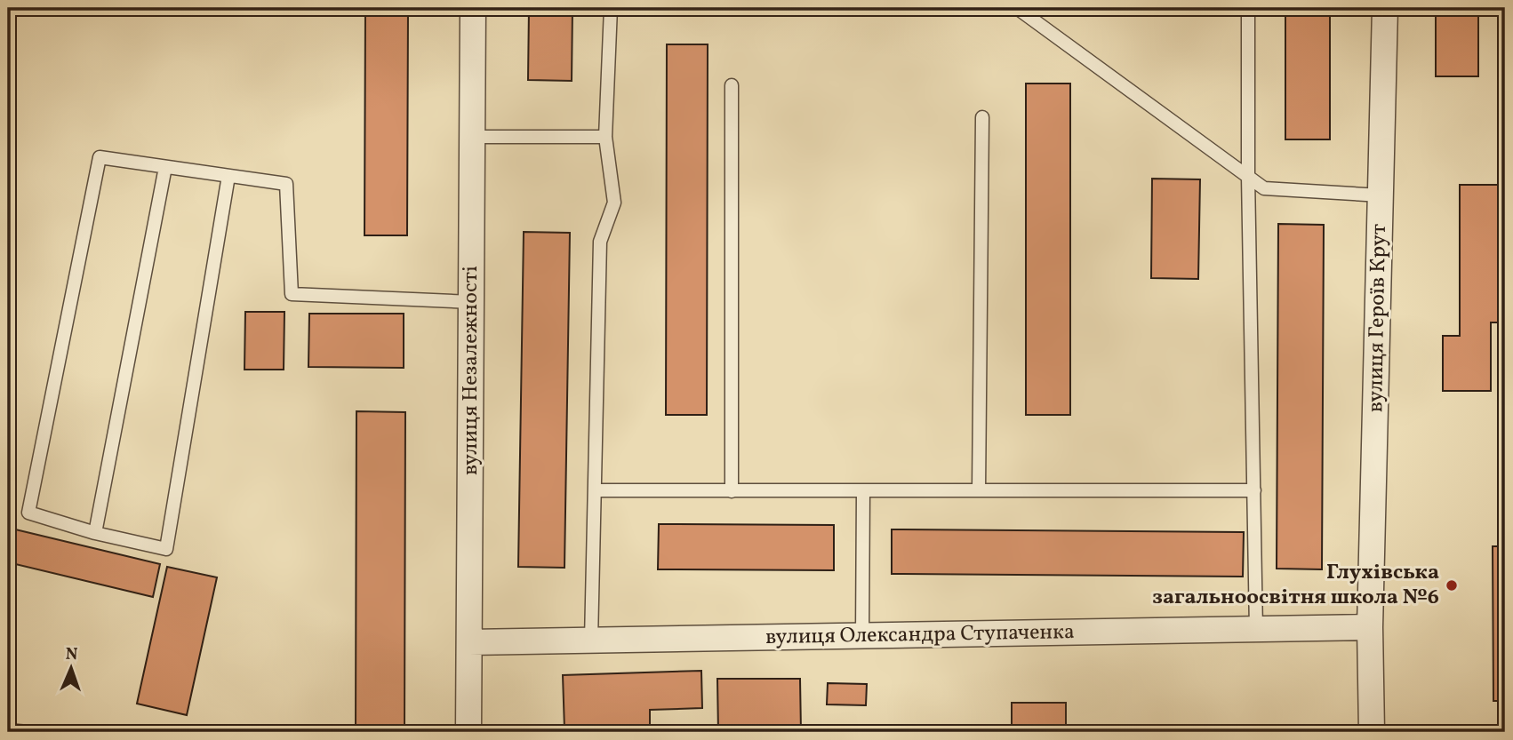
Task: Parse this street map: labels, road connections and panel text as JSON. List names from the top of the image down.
{
  "streets": {
    "street": ["вулиця Героїв Крут", "вулиця Незалежності", "вулиця Олександра Ступаченка"]
  },
  "crossings": [
    ["вулиця Героїв Крут", "вулиця Олександра Ступаченка"],
    ["вулиця Незалежності", "вулиця Олександра Ступаченка"]
  ],
  "places": ["Глухівська загальноосвітня школа №6"],
  "north": "top"
}
